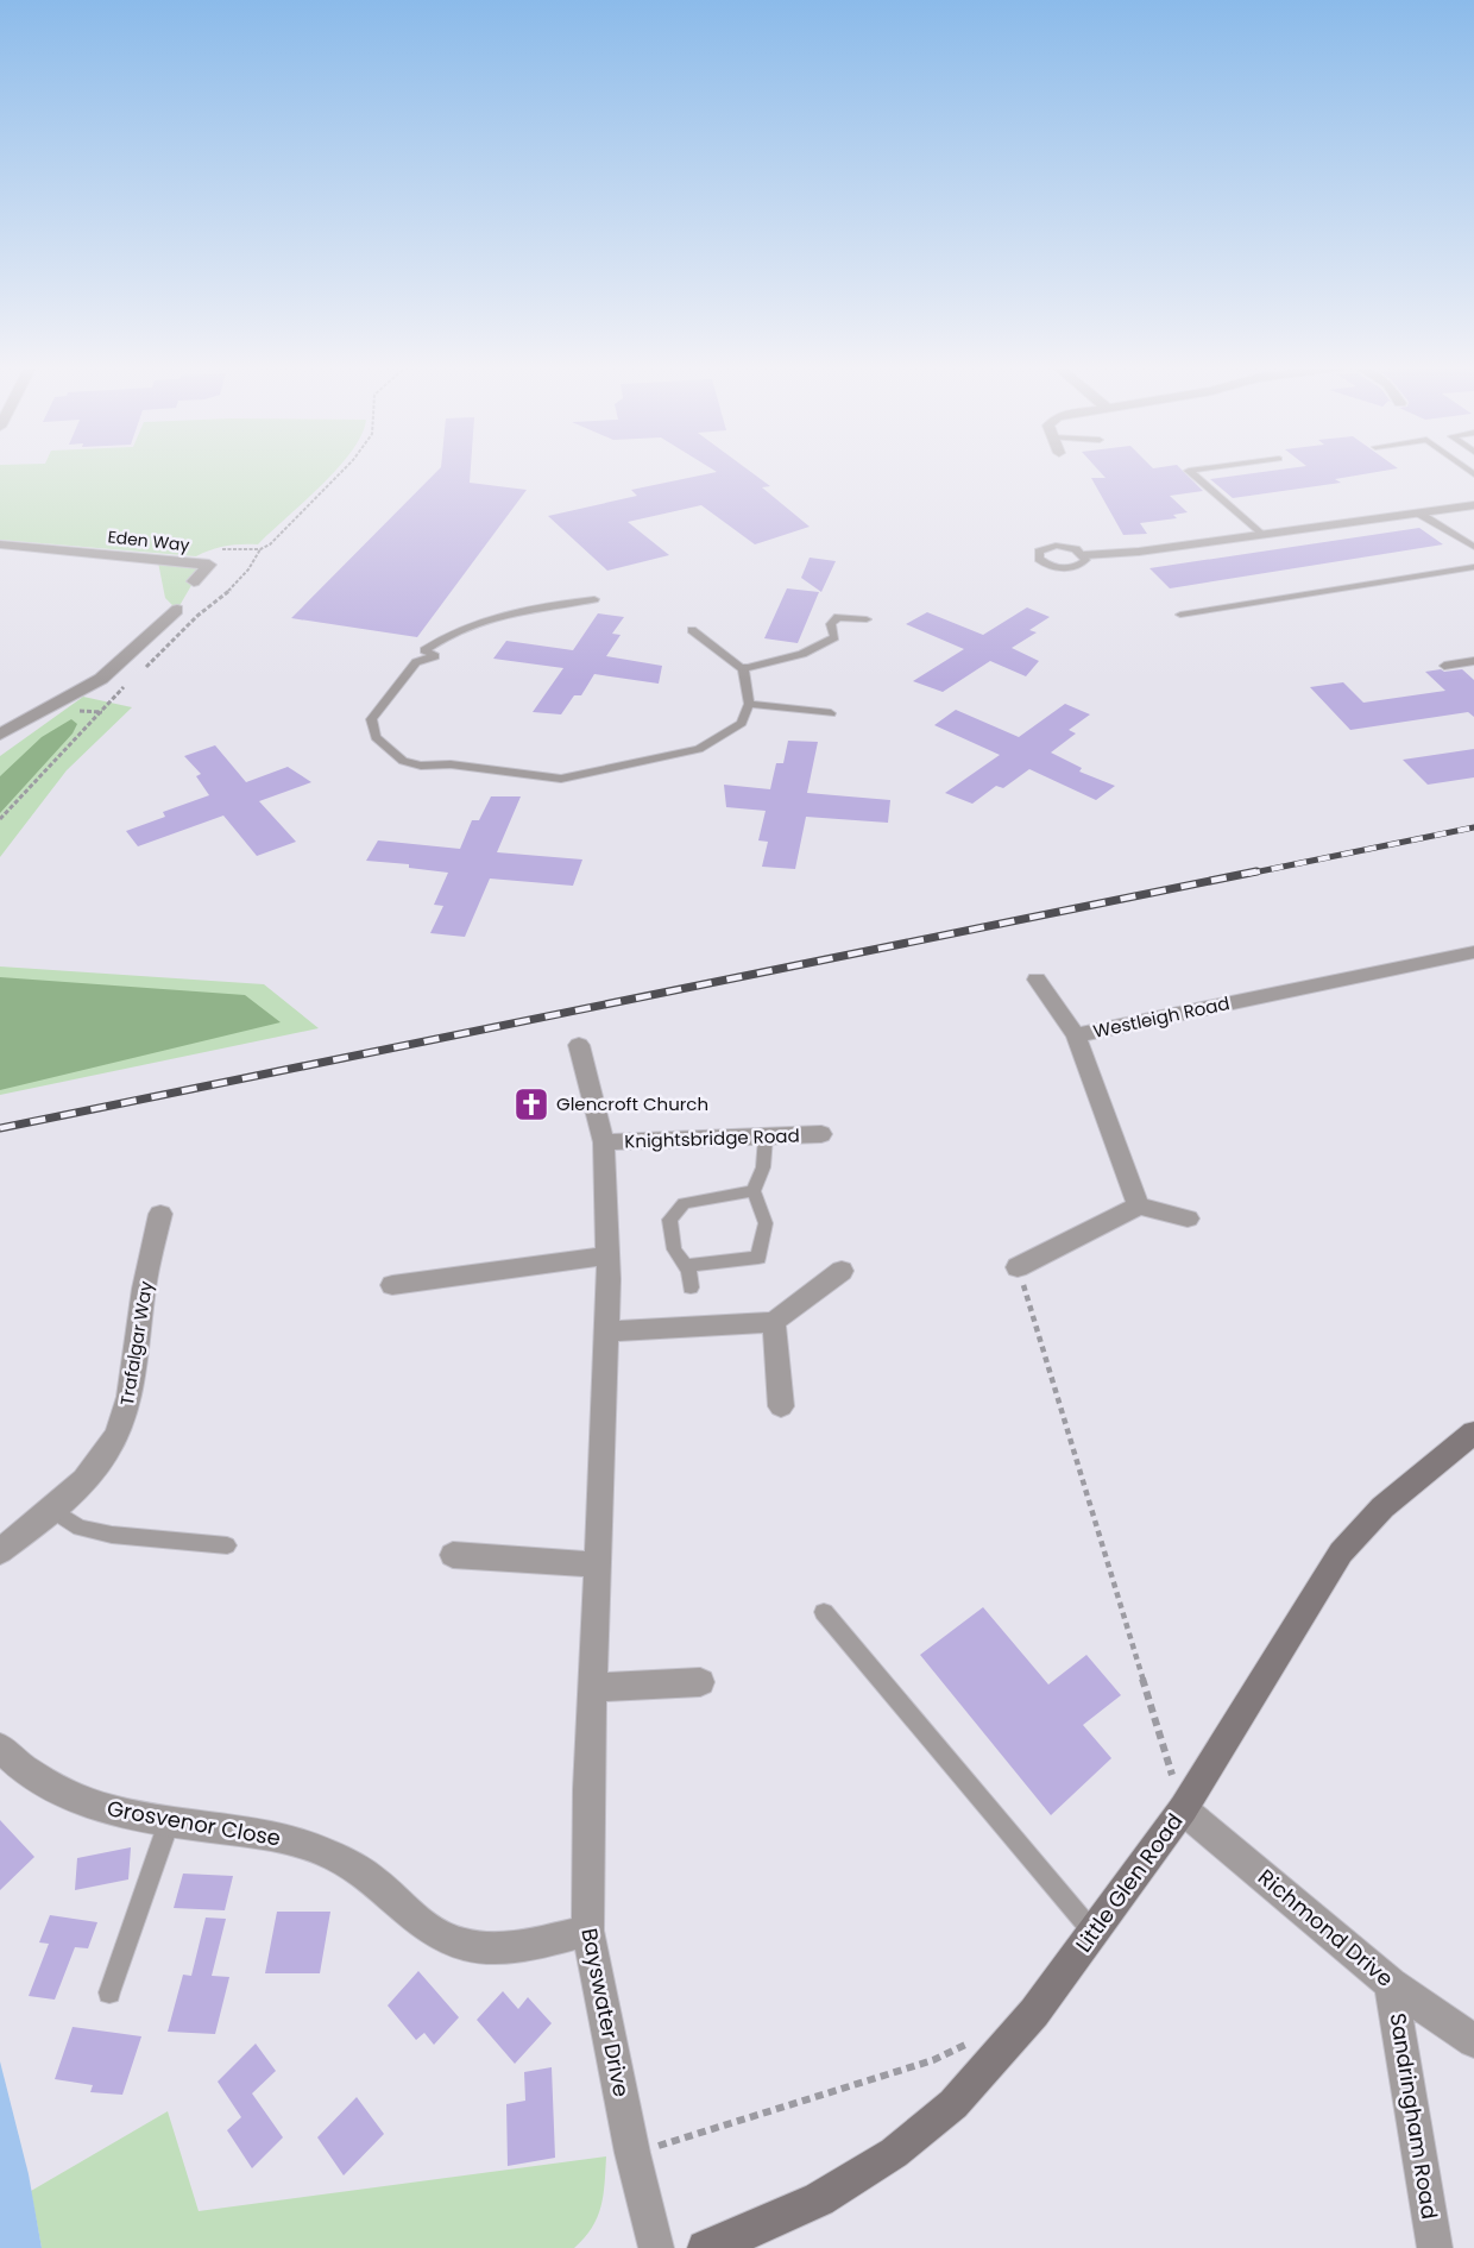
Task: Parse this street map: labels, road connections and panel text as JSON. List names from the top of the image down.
{
  "streets": {
    "main road": ["Little Glen Road"],
    "street": [
      "Eden Way",
      "Westleigh Road",
      "Knightsbridge Road",
      "Trafalgar Way",
      "Grosvenor Close",
      "Richmond Drive",
      "Bayswater Drive",
      "Sandringham Road"
    ]
  },
  "crossings": [
    ["Knightsbridge Road", "Bayswater Drive"],
    ["Grosvenor Close", "Bayswater Drive"],
    ["Little Glen Road", "Richmond Drive"],
    ["Richmond Drive", "Sandringham Road"]
  ],
  "places": {
    "church": ["Glencroft Church"]
  }
}
